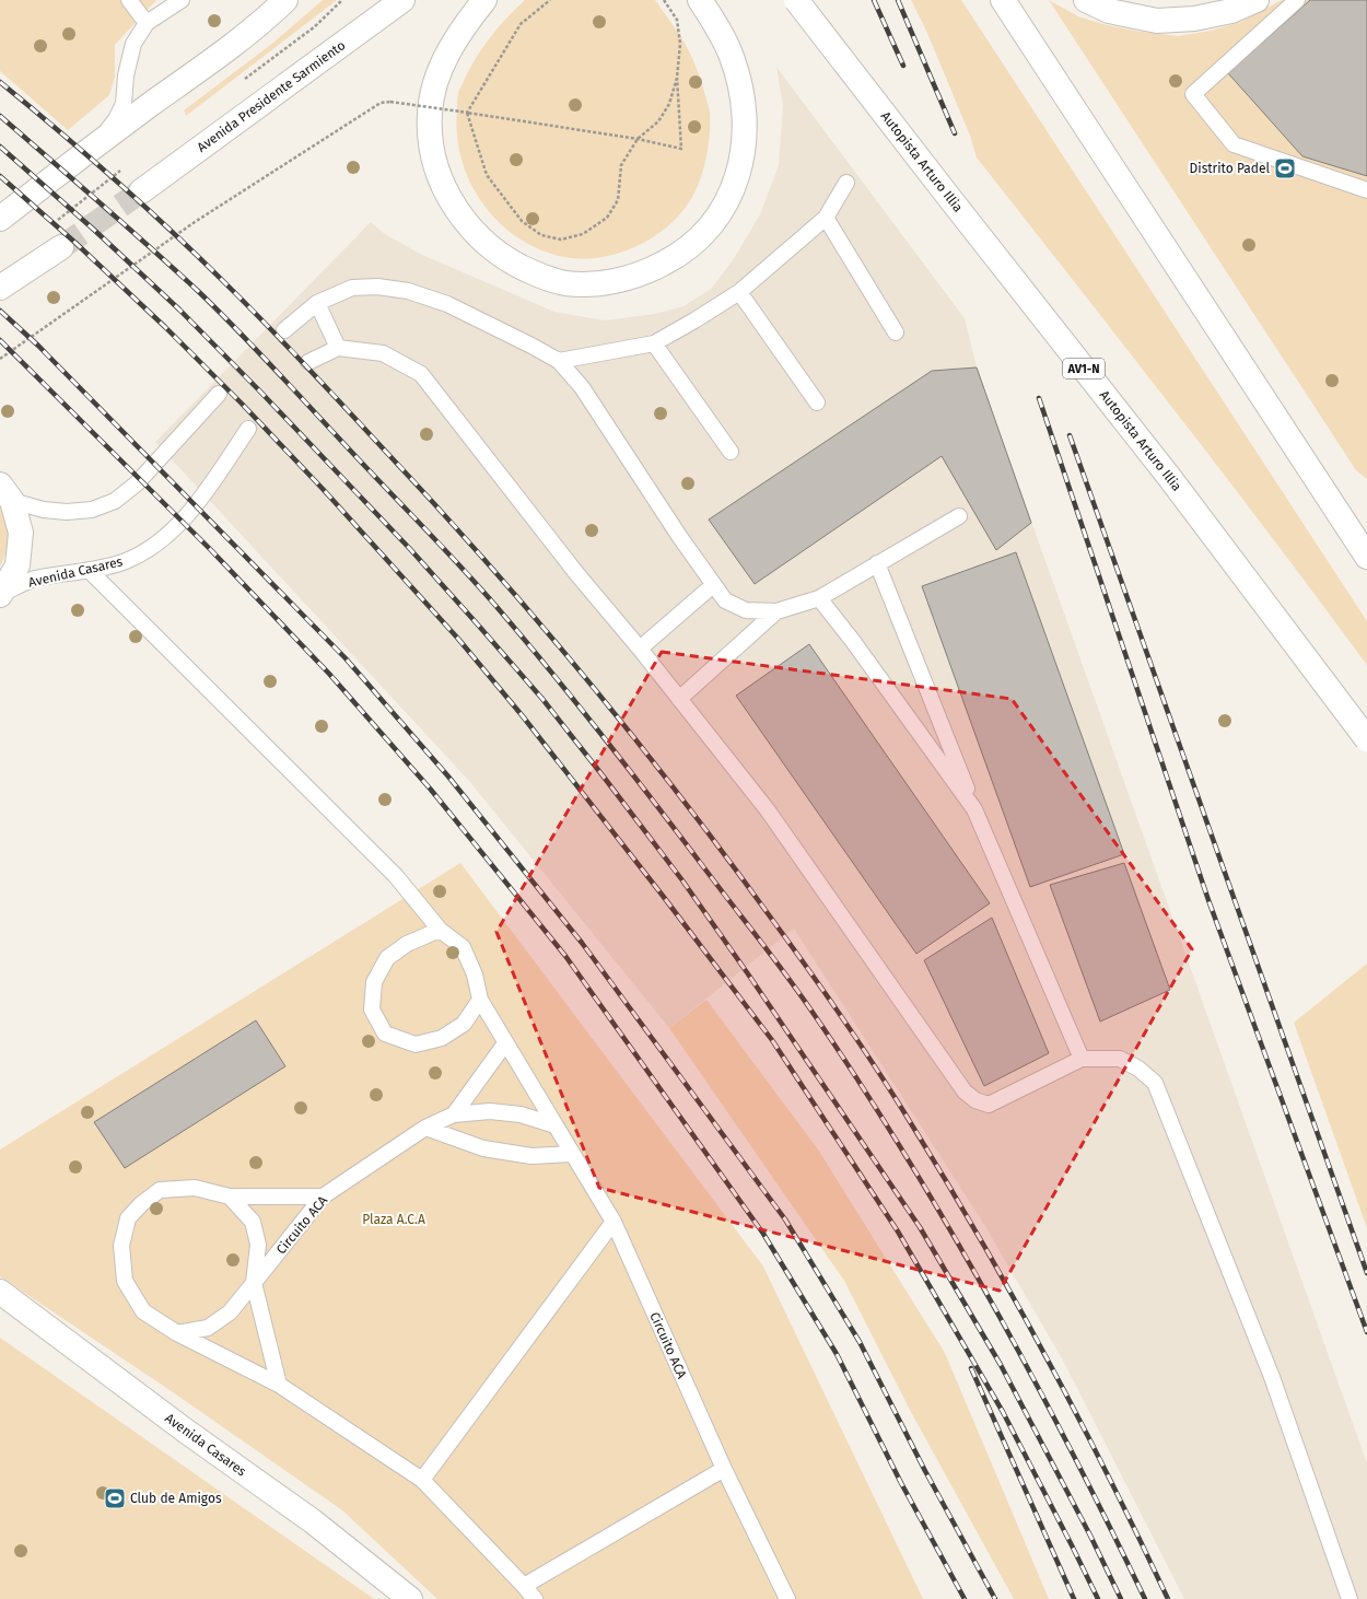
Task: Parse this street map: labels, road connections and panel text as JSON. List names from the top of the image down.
{
  "streets": {
    "main road": [
      "Avenida Presidente Sarmiento",
      "Autopista Arturo Illia",
      "AV1-N",
      "Avenida Casares"
    ],
    "lane": ["Circuito ACA"]
  },
  "parks": ["Plaza A.C.A"],
  "places": {
    "sports": ["Distrito Padel", "Club de Amigos"]
  }
}
